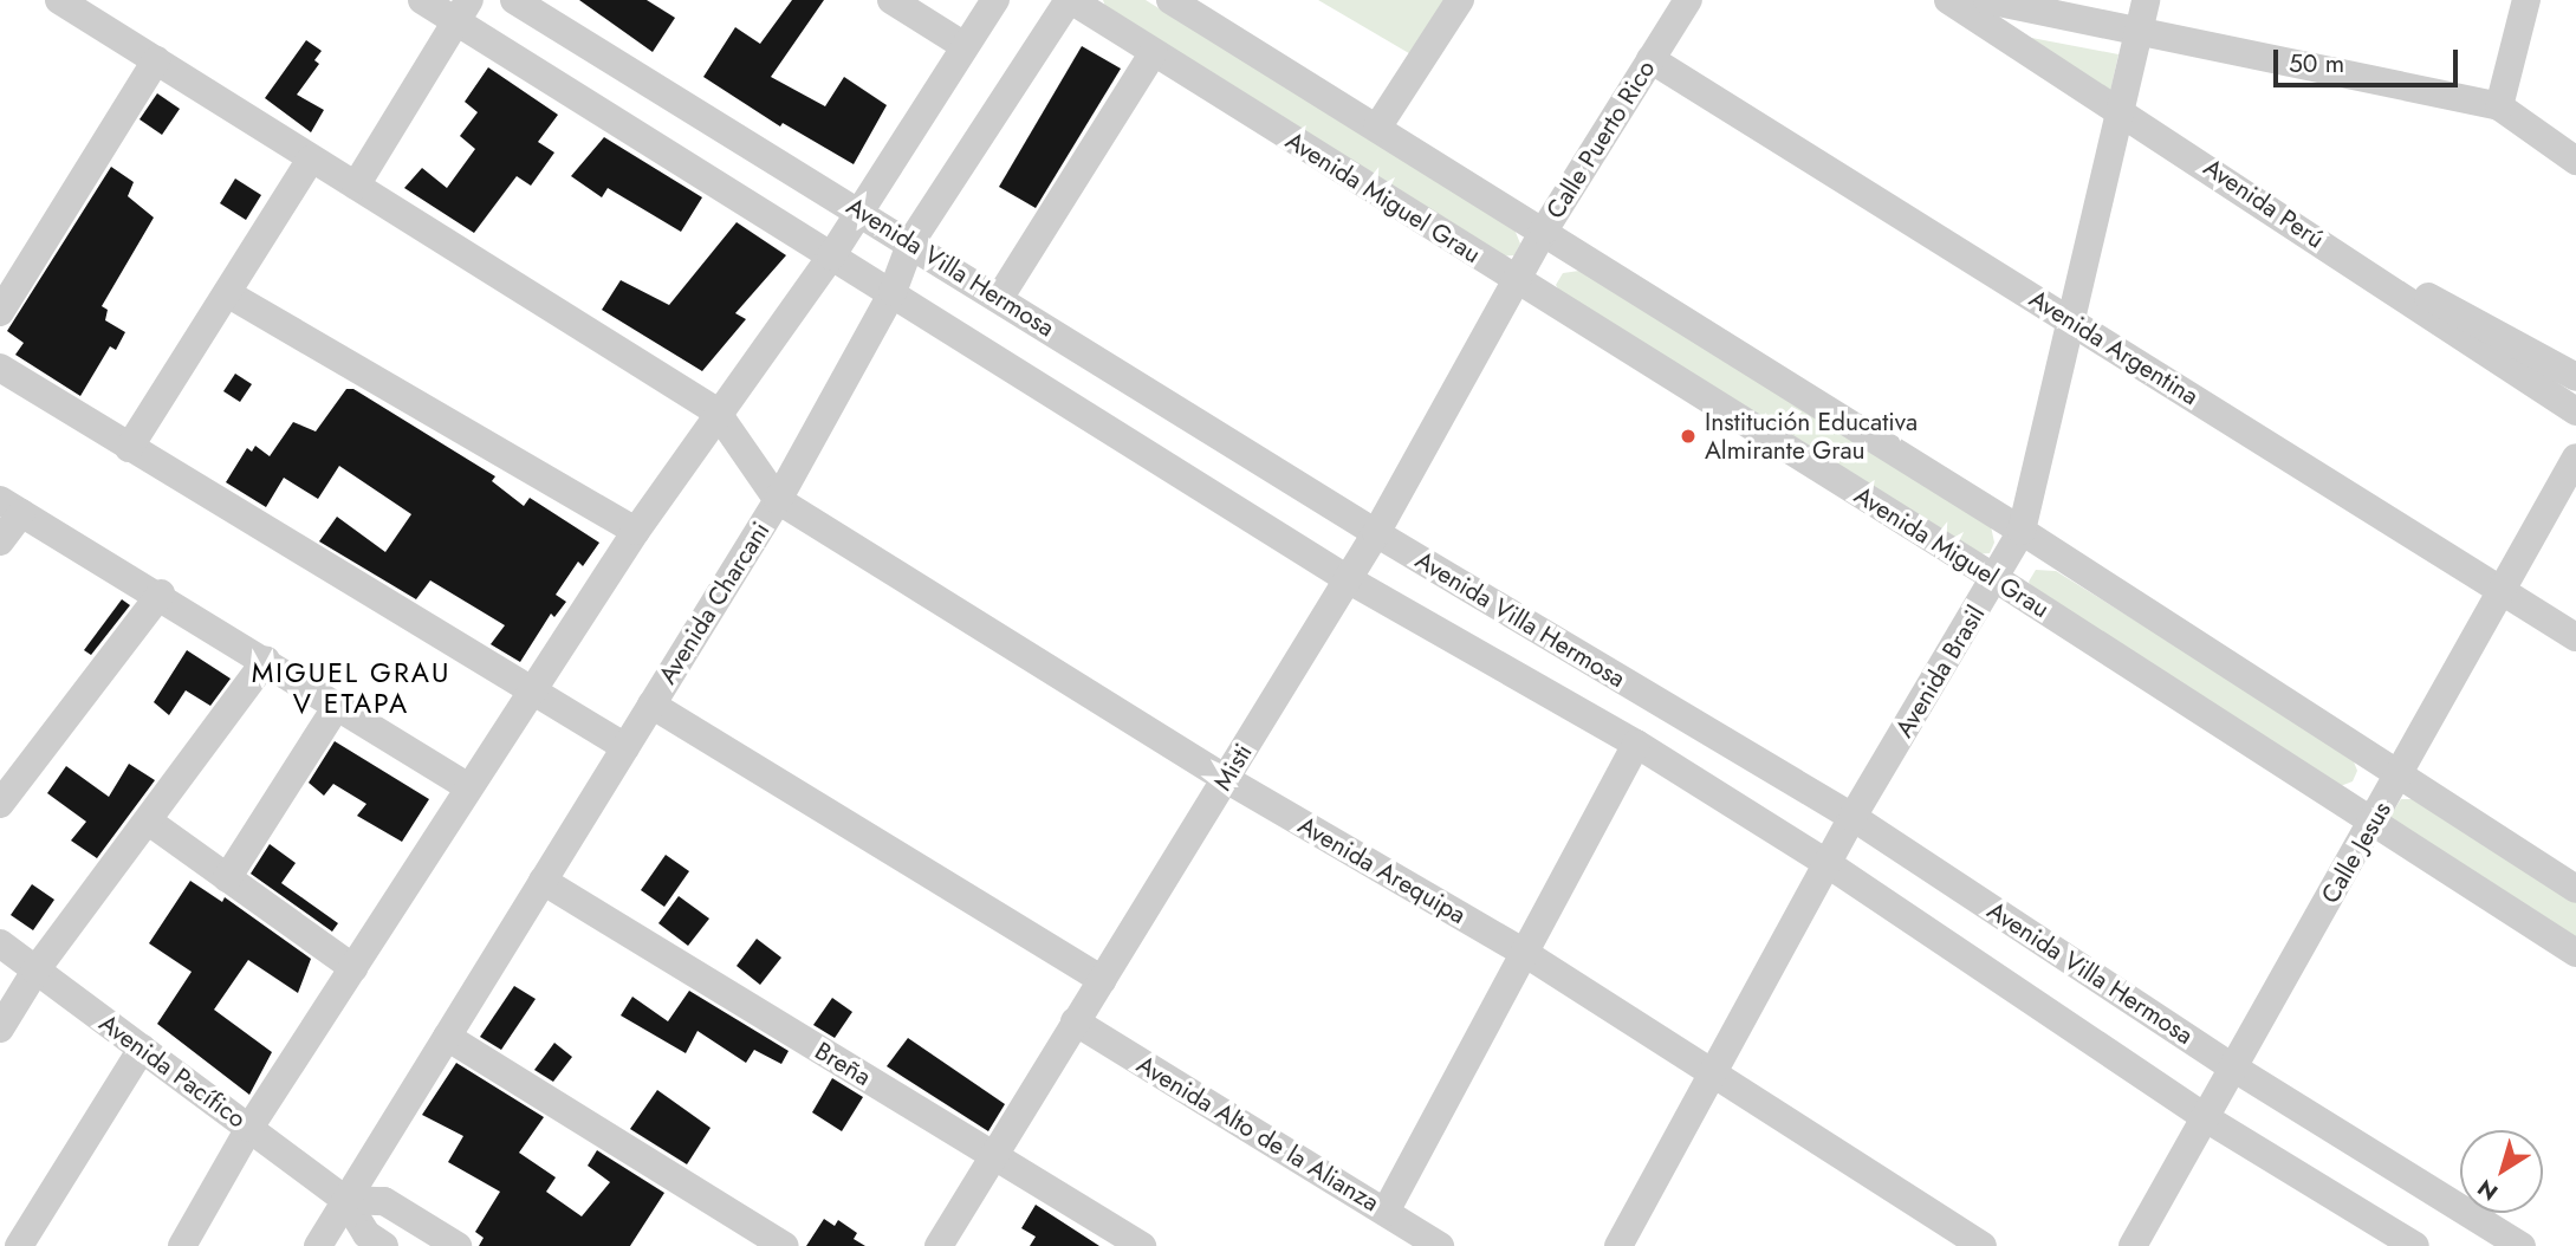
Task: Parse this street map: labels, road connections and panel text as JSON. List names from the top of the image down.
{
  "streets": {
    "street": [
      "Calle Puerto Rico",
      "Avenida Miguel Grau",
      "Avenida Perú",
      "Avenida Villa Hermosa",
      "Avenida Argentina",
      "Avenida Charcani",
      "Avenida Brasil",
      "Misti",
      "Calle Jesus",
      "Avenida Arequipa",
      "Breña",
      "Avenida Pacífico",
      "Avenida Alto de la Alianza"
    ]
  },
  "crossings": [
    ["Calle Puerto Rico", "Avenida Miguel Grau"],
    ["Calle Puerto Rico", "Avenida Argentina"],
    ["Calle Puerto Rico", "Misti"],
    ["Avenida Miguel Grau", "Avenida Charcani"],
    ["Avenida Miguel Grau", "Avenida Brasil"],
    ["Avenida Miguel Grau", "Misti"],
    ["Avenida Miguel Grau", "Calle Jesus"],
    ["Avenida Perú", "Avenida Brasil"],
    ["Avenida Villa Hermosa", "Avenida Charcani"],
    ["Avenida Villa Hermosa", "Avenida Brasil"],
    ["Avenida Villa Hermosa", "Misti"],
    ["Avenida Villa Hermosa", "Calle Jesus"],
    ["Avenida Argentina", "Avenida Brasil"],
    ["Avenida Argentina", "Calle Jesus"],
    ["Avenida Charcani", "Avenida Arequipa"],
    ["Avenida Charcani", "Breña"],
    ["Avenida Charcani", "Avenida Pacífico"],
    ["Avenida Brasil", "Avenida Arequipa"],
    ["Misti", "Avenida Arequipa"],
    ["Misti", "Breña"],
    ["Misti", "Avenida Alto de la Alianza"]
  ],
  "districts": ["MIGUEL GRAU V ETAPA"],
  "places": ["Institución Educativa Almirante Grau"],
  "scale_bar": "50 m",
  "north": "bottom left"
}
